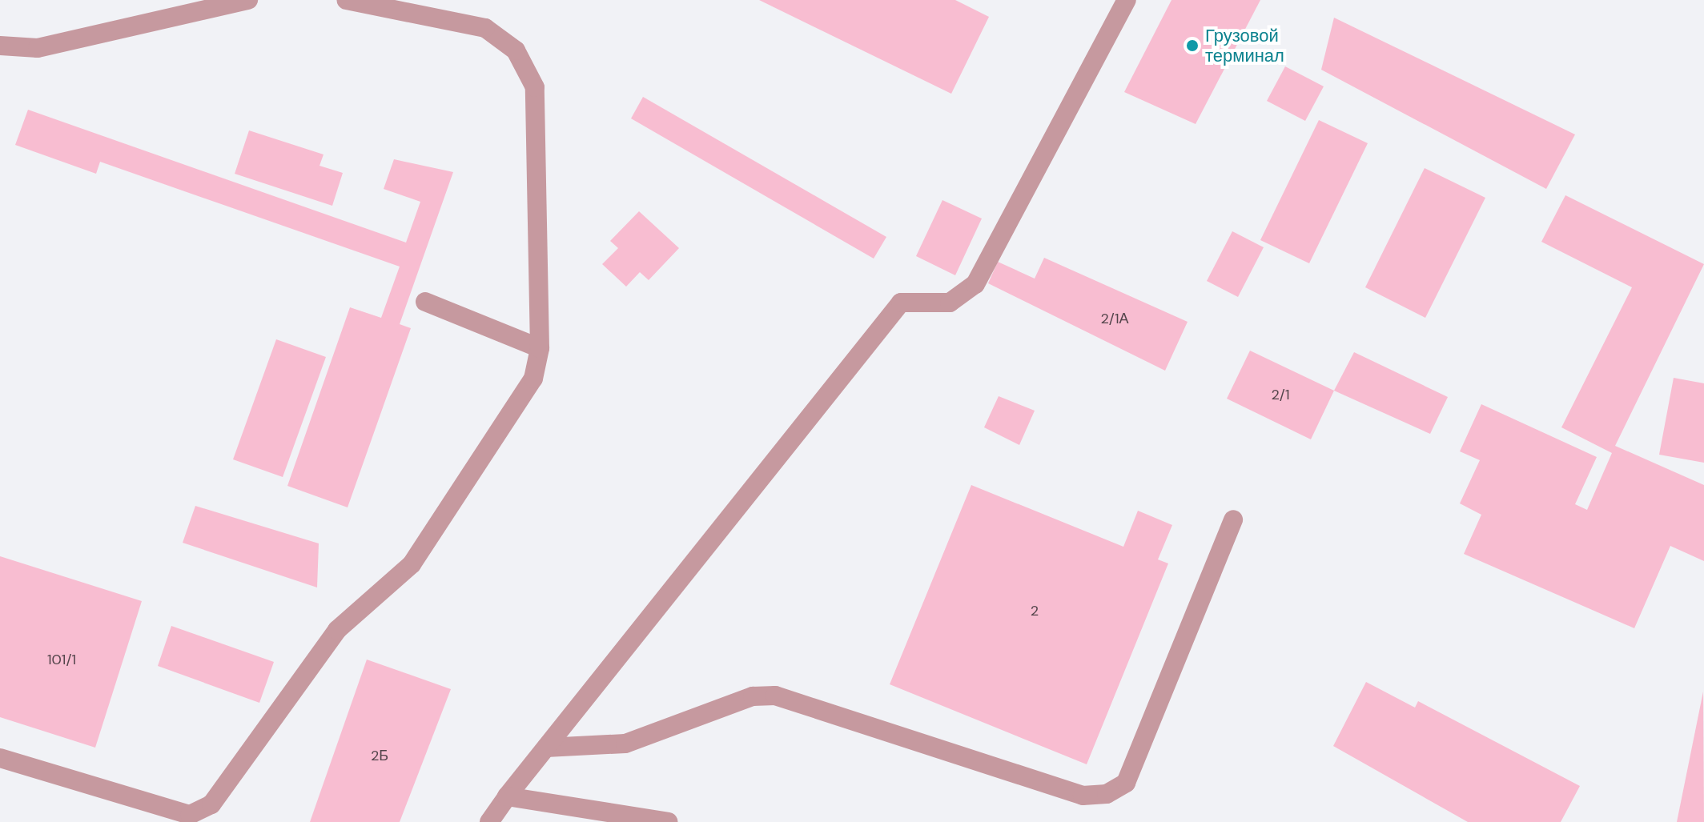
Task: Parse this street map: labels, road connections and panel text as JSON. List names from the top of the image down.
{
  "places": ["Грузовой терминал"],
  "house_numbers": [
    "2/1А",
    "2/1",
    "2",
    "101/1",
    "2Б"
  ]
}
